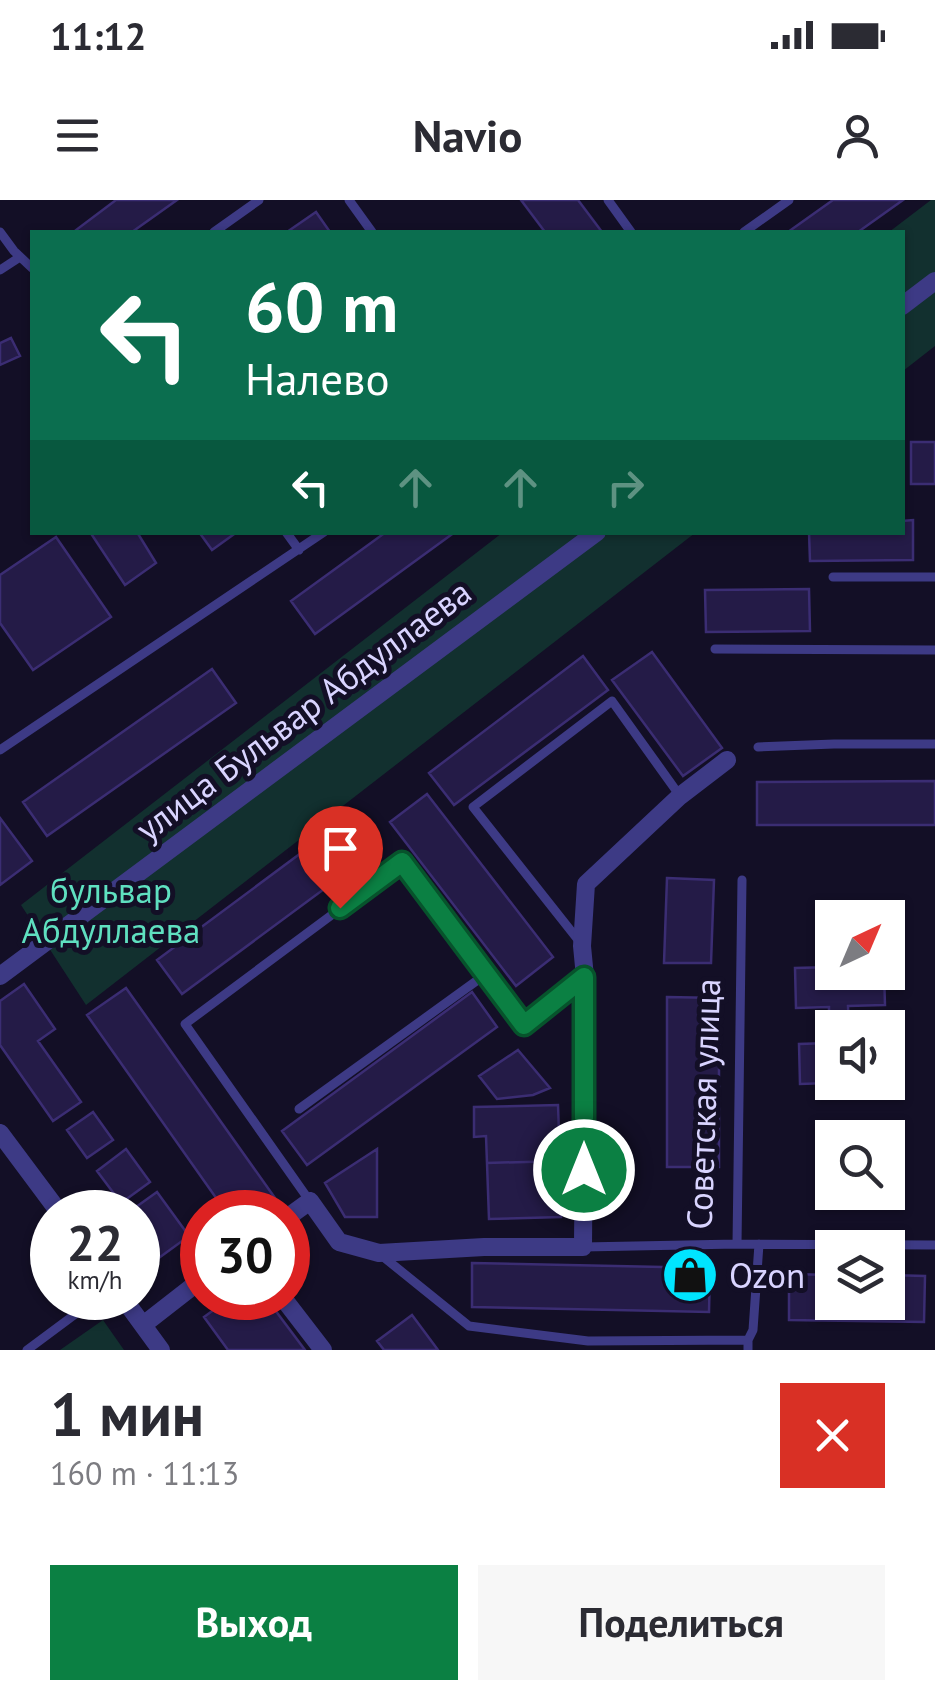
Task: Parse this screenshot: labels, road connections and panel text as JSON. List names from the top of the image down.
{
  "streets": {
    "street": ["улица Бульвар Абдуллаева", "Советская улица"]
  },
  "parks": ["бульвар Абдуллаева"],
  "places": {
    "shop": ["Ozon"]
  },
  "north": "top right",
  "page": {
    "status": "11:12",
    "header": "Navio",
    "turn": ["60 m", "Налево"],
    "speed": "22 km/h",
    "limit": "30",
    "heading": ["1 мин", "160 m · 11:13"],
    "buttons": ["Выход", "Поделиться"]
  }
}
